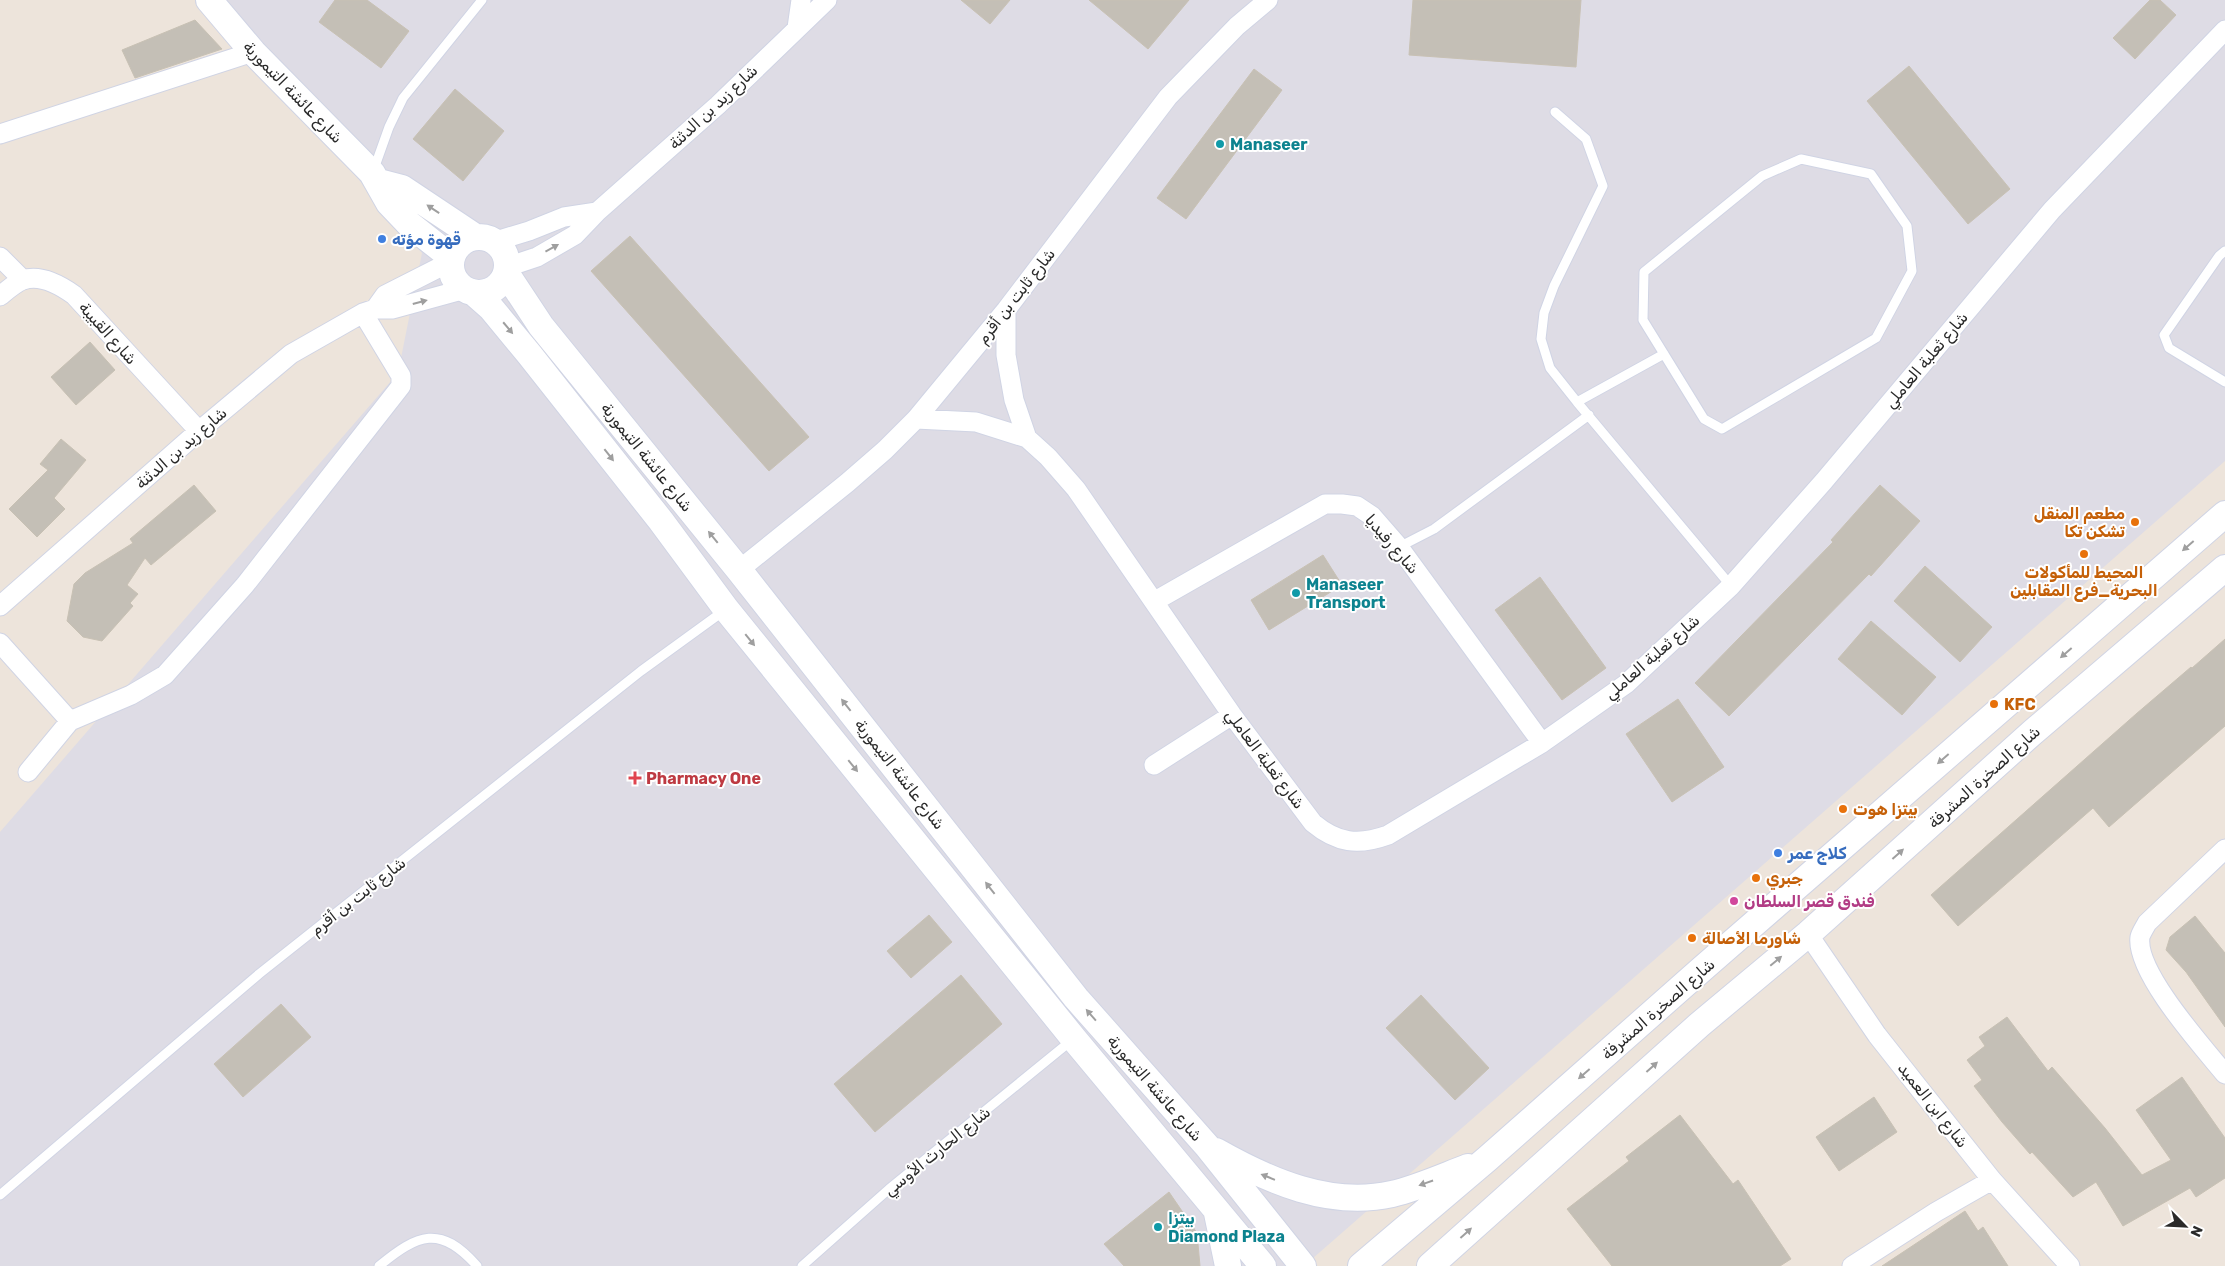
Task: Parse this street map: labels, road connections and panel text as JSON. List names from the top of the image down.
{
  "streets": {
    "street": [
      "شارع عائشة التيمورية",
      "شارع زيد بن الدثنة",
      "شارع ثابت بن أقرم",
      "شارع القبيبة",
      "شارع ثعلبة العاملي",
      "شارع رفيديا",
      "شارع الصخرة المشرفة",
      "شارع ابن العميد"
    ],
    "lane": ["شارع الحارث الأوسي"]
  },
  "crossings": [
    ["شارع عائشة التيمورية", "شارع زيد بن الدثنة"],
    ["شارع عائشة التيمورية", "شارع ثابت بن أقرم"],
    ["شارع عائشة التيمورية", "شارع الحارث الأوسي"],
    ["شارع زيد بن الدثنة", "شارع القبيبة"],
    ["شارع ثابت بن أقرم", "شارع ثعلبة العاملي"],
    ["شارع ثعلبة العاملي", "شارع رفيديا"],
    ["شارع الصخرة المشرفة", "شارع ابن العميد"]
  ],
  "places": {
    "other": [
      "Manaseer",
      "قهوة مؤته",
      "مطعم المنقل تشكن تكا",
      "المحيط للمأكولات البحرية_فرع المقابلين",
      "Manaseer Transport",
      "KFC",
      "بيتزا هوت",
      "كلاج عمر",
      "جبري",
      "فندق قصر السلطان",
      "شاورما الأصالة",
      "بيتزا Diamond Plaza"
    ],
    "health": ["Pharmacy One"]
  },
  "north": "bottom right"
}
